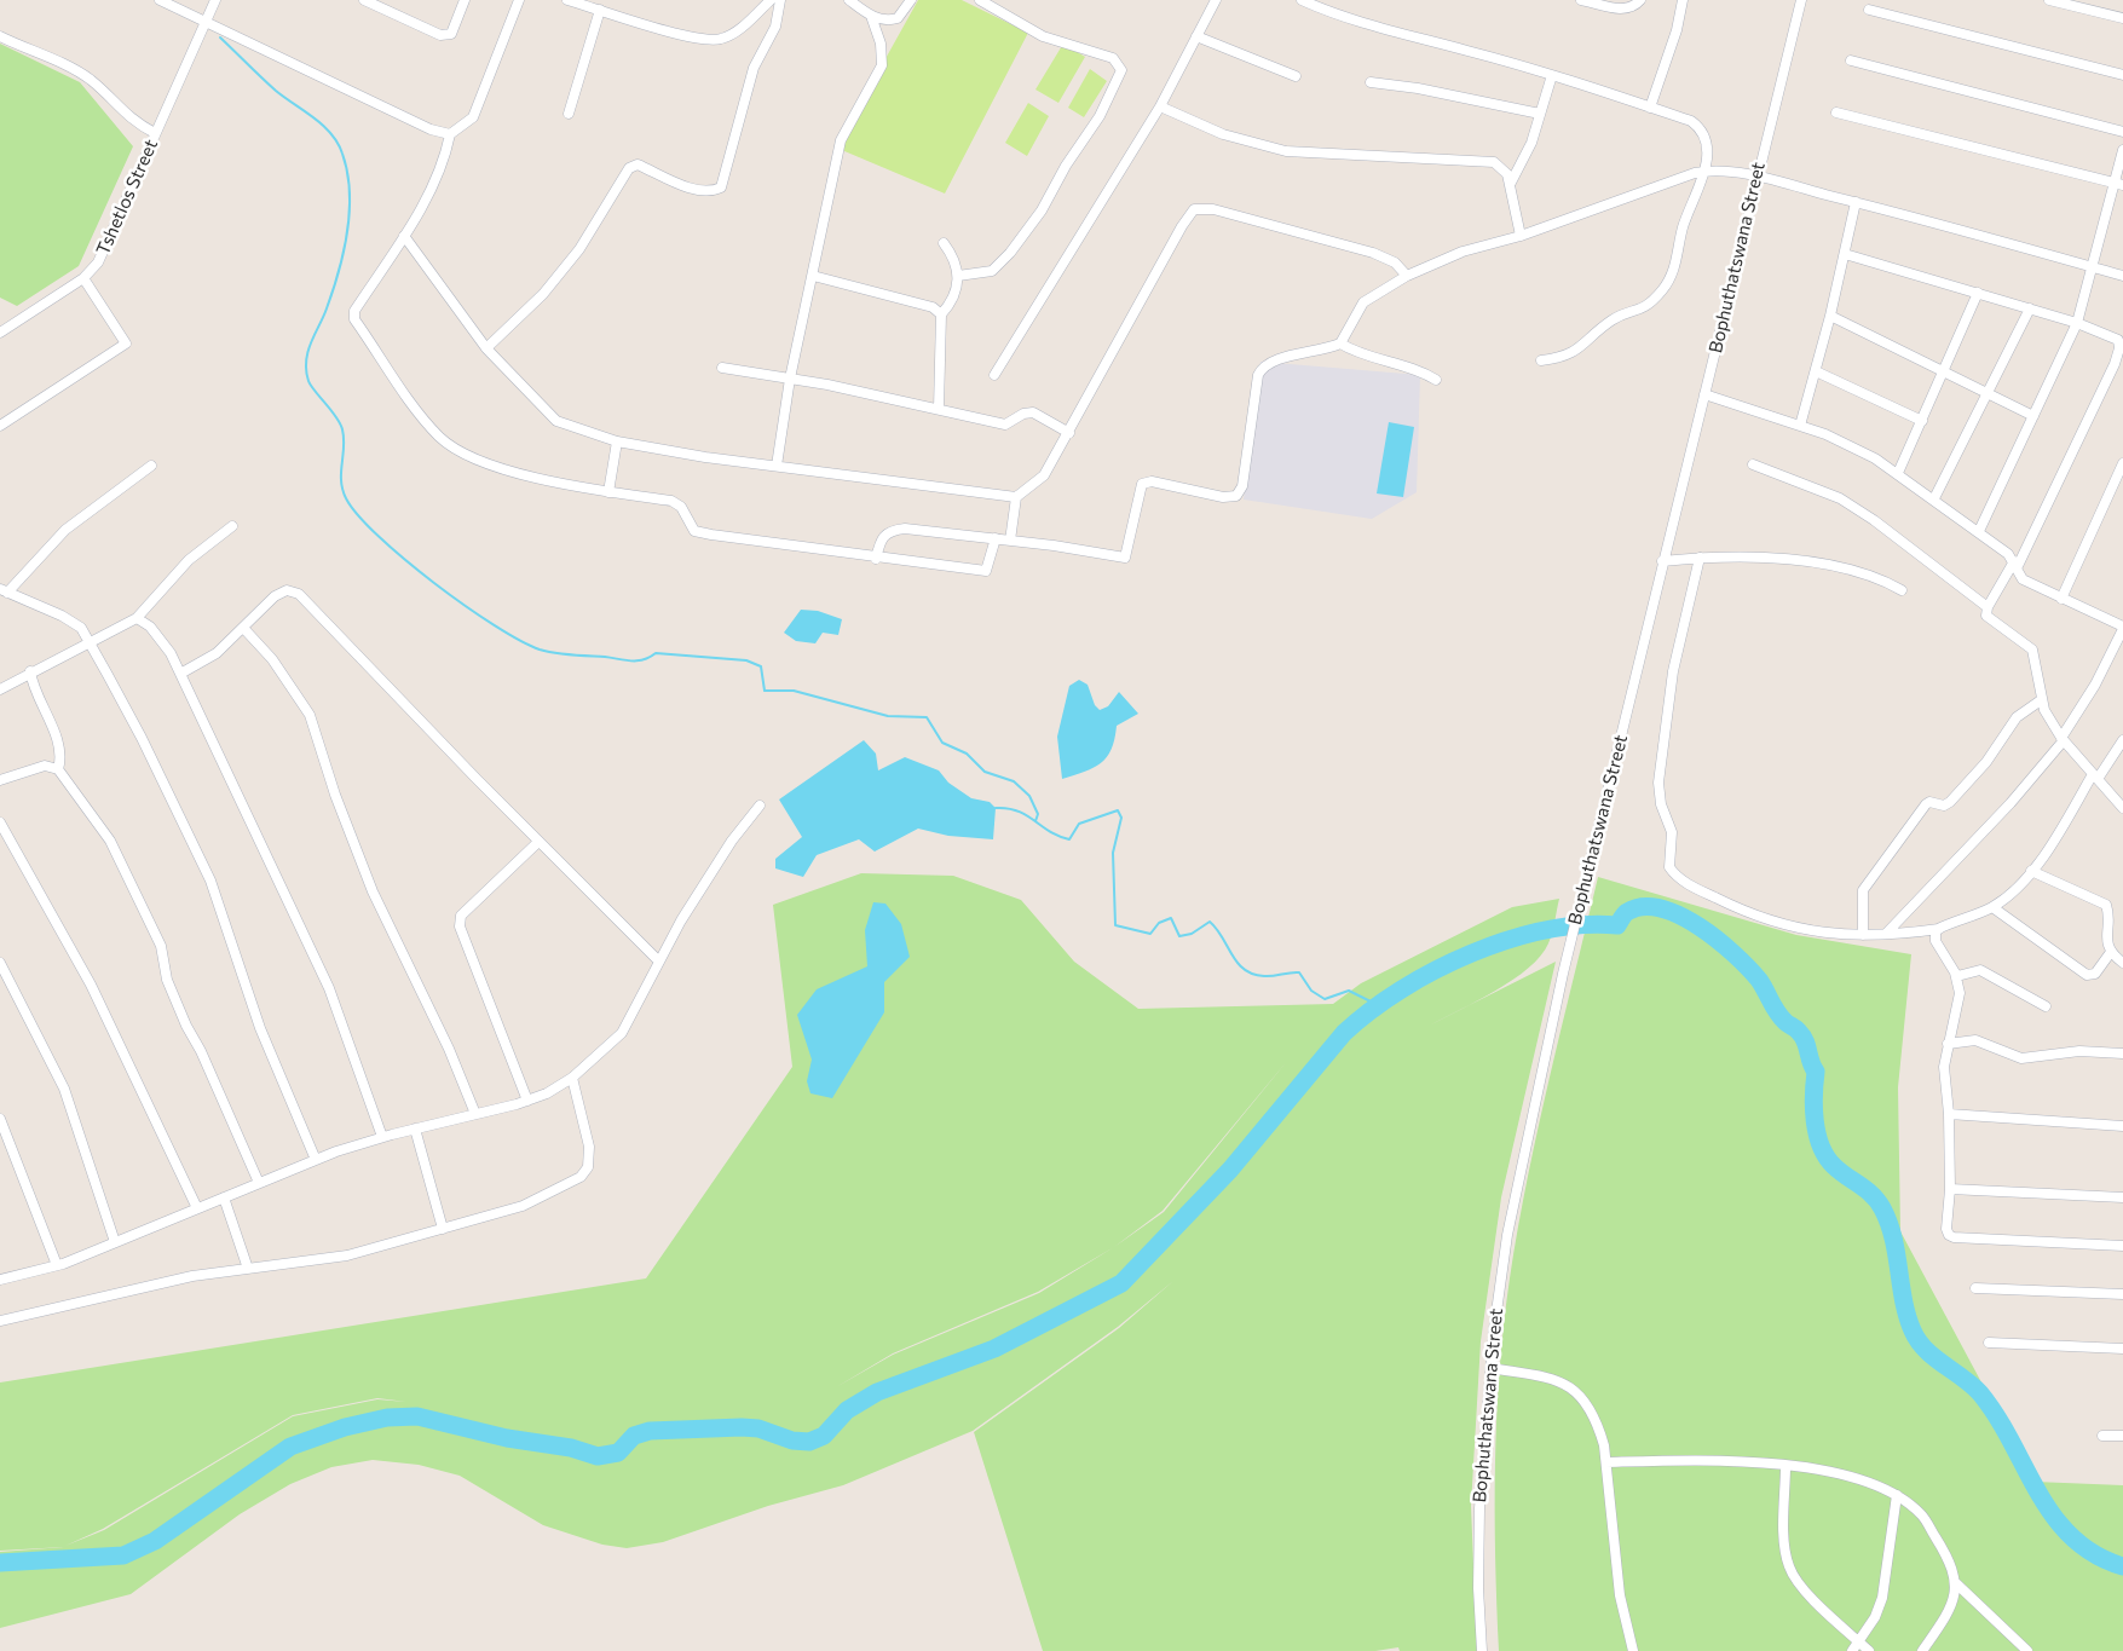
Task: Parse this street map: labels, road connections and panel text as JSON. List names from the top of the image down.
{
  "streets": {
    "street": ["Tshetlos Street", "Bophuthatswana Street"]
  }
}
